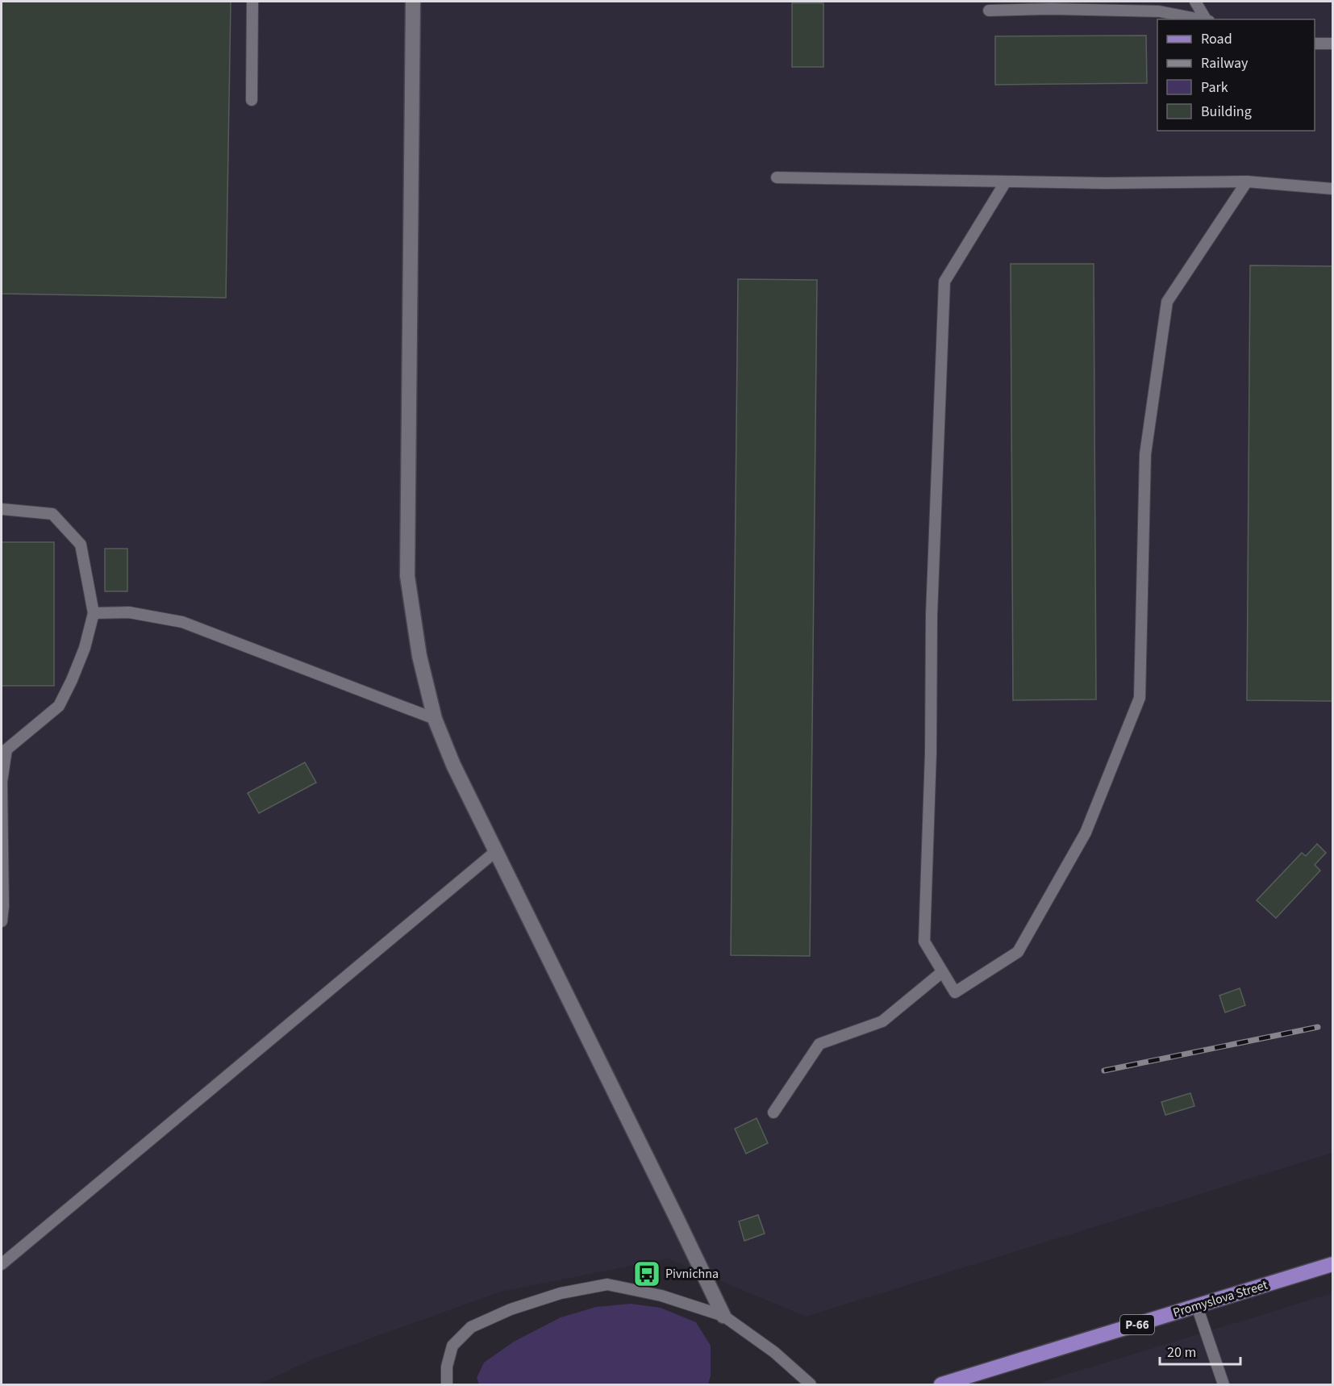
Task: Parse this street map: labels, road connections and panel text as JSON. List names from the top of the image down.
{
  "streets": {
    "main road": ["Promyslova Street", "Р-66"]
  },
  "places": {
    "bus stop": ["Pivnichna"]
  },
  "legend": [
    "Road",
    "Railway",
    "Park",
    "Building"
  ],
  "scale_bar": "20 m"
}
